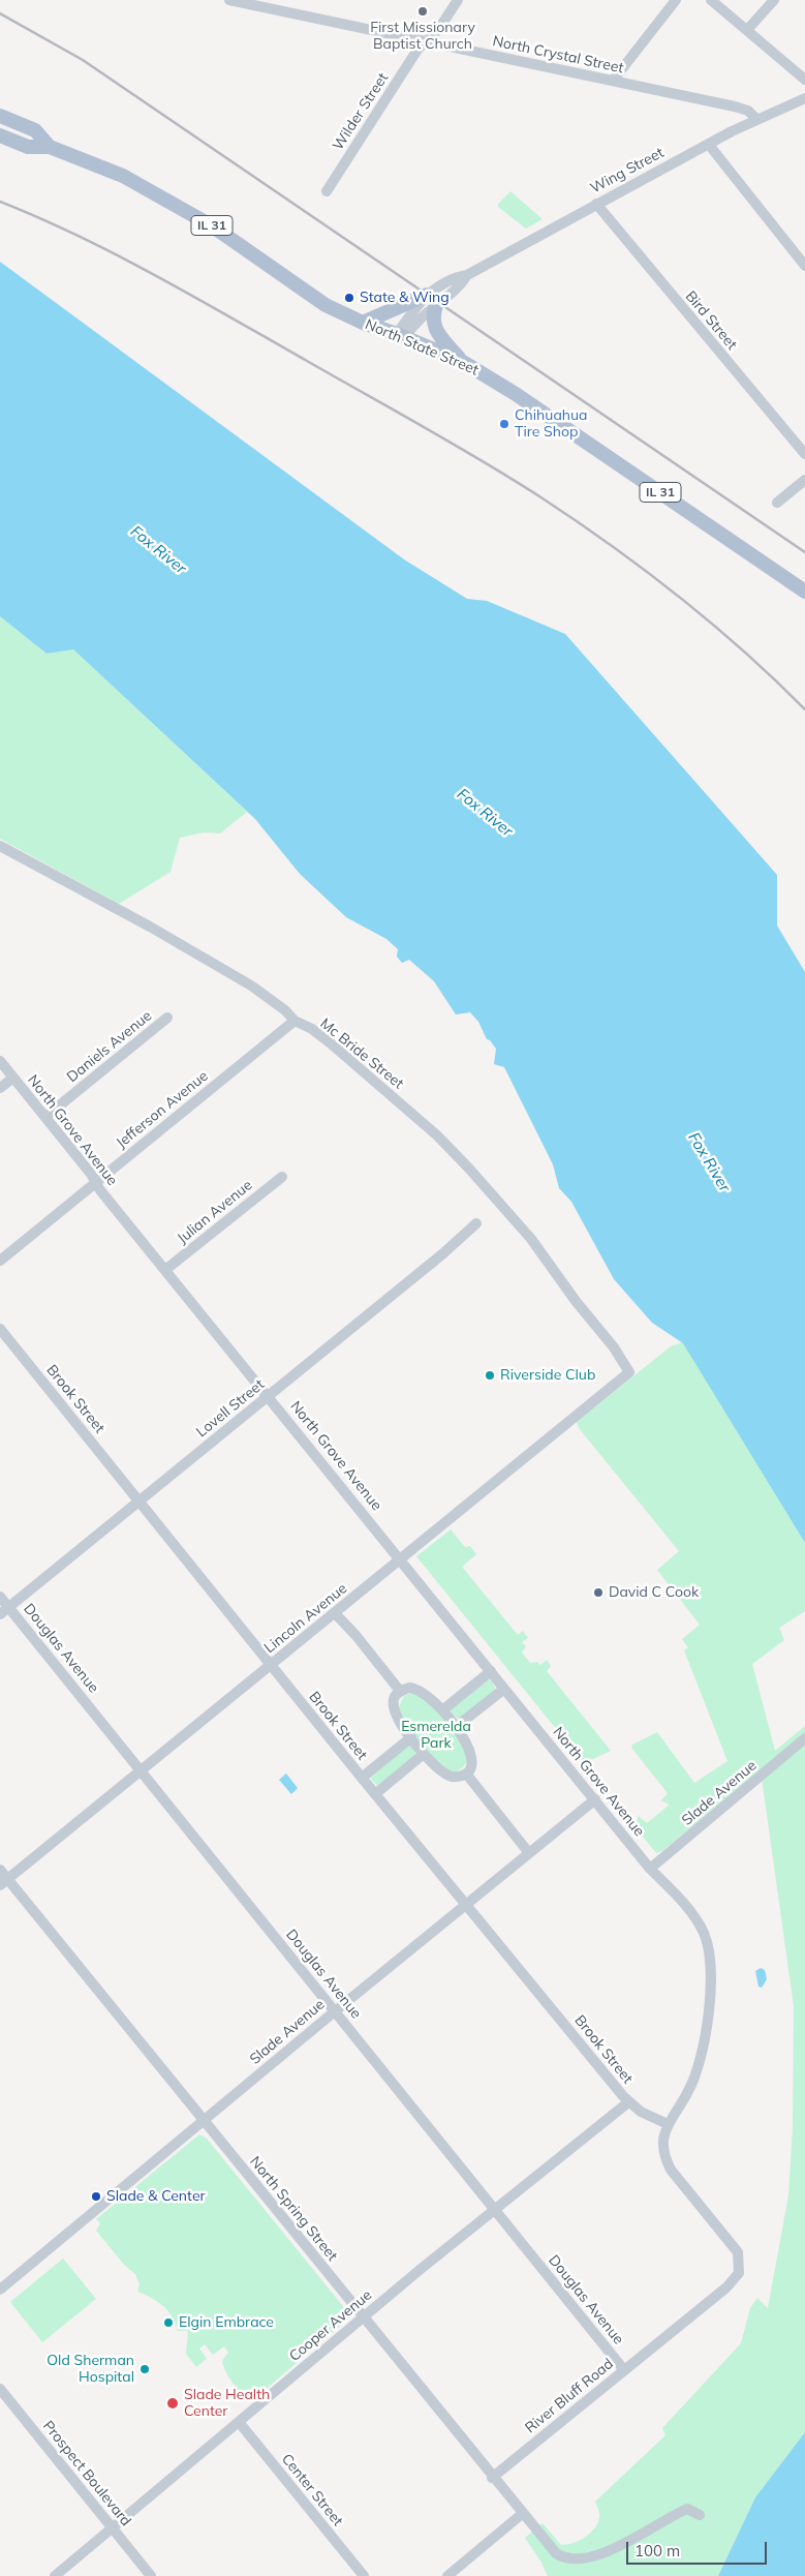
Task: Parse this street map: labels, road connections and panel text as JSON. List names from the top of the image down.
{
  "streets": {
    "main road": ["IL 31", "North State Street"],
    "street": [
      "North Crystal Street",
      "Wilder Street",
      "Wing Street",
      "Bird Street",
      "Daniels Avenue",
      "Mc Bride Street",
      "Jefferson Avenue",
      "North Grove Avenue",
      "Julian Avenue",
      "Brook Street",
      "Lovell Street",
      "Lincoln Avenue",
      "Douglas Avenue",
      "Slade Avenue",
      "North Spring Street",
      "Cooper Avenue",
      "River Bluff Road",
      "Prospect Boulevard",
      "Center Street"
    ]
  },
  "crossings": [
    ["North Crystal Street", "Wilder Street"],
    ["North Crystal Street", "Wing Street"],
    ["Wing Street", "Bird Street"],
    ["Wing Street", "North State Street"],
    ["Daniels Avenue", "North Grove Avenue"],
    ["Mc Bride Street", "Jefferson Avenue"],
    ["Mc Bride Street", "Lincoln Avenue"],
    ["Jefferson Avenue", "North Grove Avenue"],
    ["North Grove Avenue", "Julian Avenue"],
    ["North Grove Avenue", "Lovell Street"],
    ["North Grove Avenue", "Lincoln Avenue"],
    ["North Grove Avenue", "Slade Avenue"],
    ["North Grove Avenue", "River Bluff Road"],
    ["Brook Street", "Lovell Street"],
    ["Brook Street", "Lincoln Avenue"],
    ["Brook Street", "Slade Avenue"],
    ["Brook Street", "Cooper Avenue"],
    ["Brook Street", "River Bluff Road"],
    ["Lovell Street", "Douglas Avenue"],
    ["Lincoln Avenue", "Douglas Avenue"],
    ["Lincoln Avenue", "North Spring Street"],
    ["Douglas Avenue", "Slade Avenue"],
    ["Douglas Avenue", "Cooper Avenue"],
    ["Douglas Avenue", "River Bluff Road"],
    ["Slade Avenue", "North Spring Street"],
    ["Slade Avenue", "River Bluff Road"],
    ["North Spring Street", "Cooper Avenue"],
    ["North Spring Street", "River Bluff Road"],
    ["Cooper Avenue", "Prospect Boulevard"],
    ["Cooper Avenue", "Center Street"]
  ],
  "water": ["Fox River"],
  "parks": ["Esmerelda Park"],
  "places": [
    "First Missionary Baptist Church",
    "State & Wing",
    "Chihuahua Tire Shop",
    "Riverside Club",
    "David C Cook",
    "Slade & Center",
    "Elgin Embrace",
    "Old Sherman Hospital",
    "Slade Health Center"
  ],
  "scale_bar": "100 m"
}
